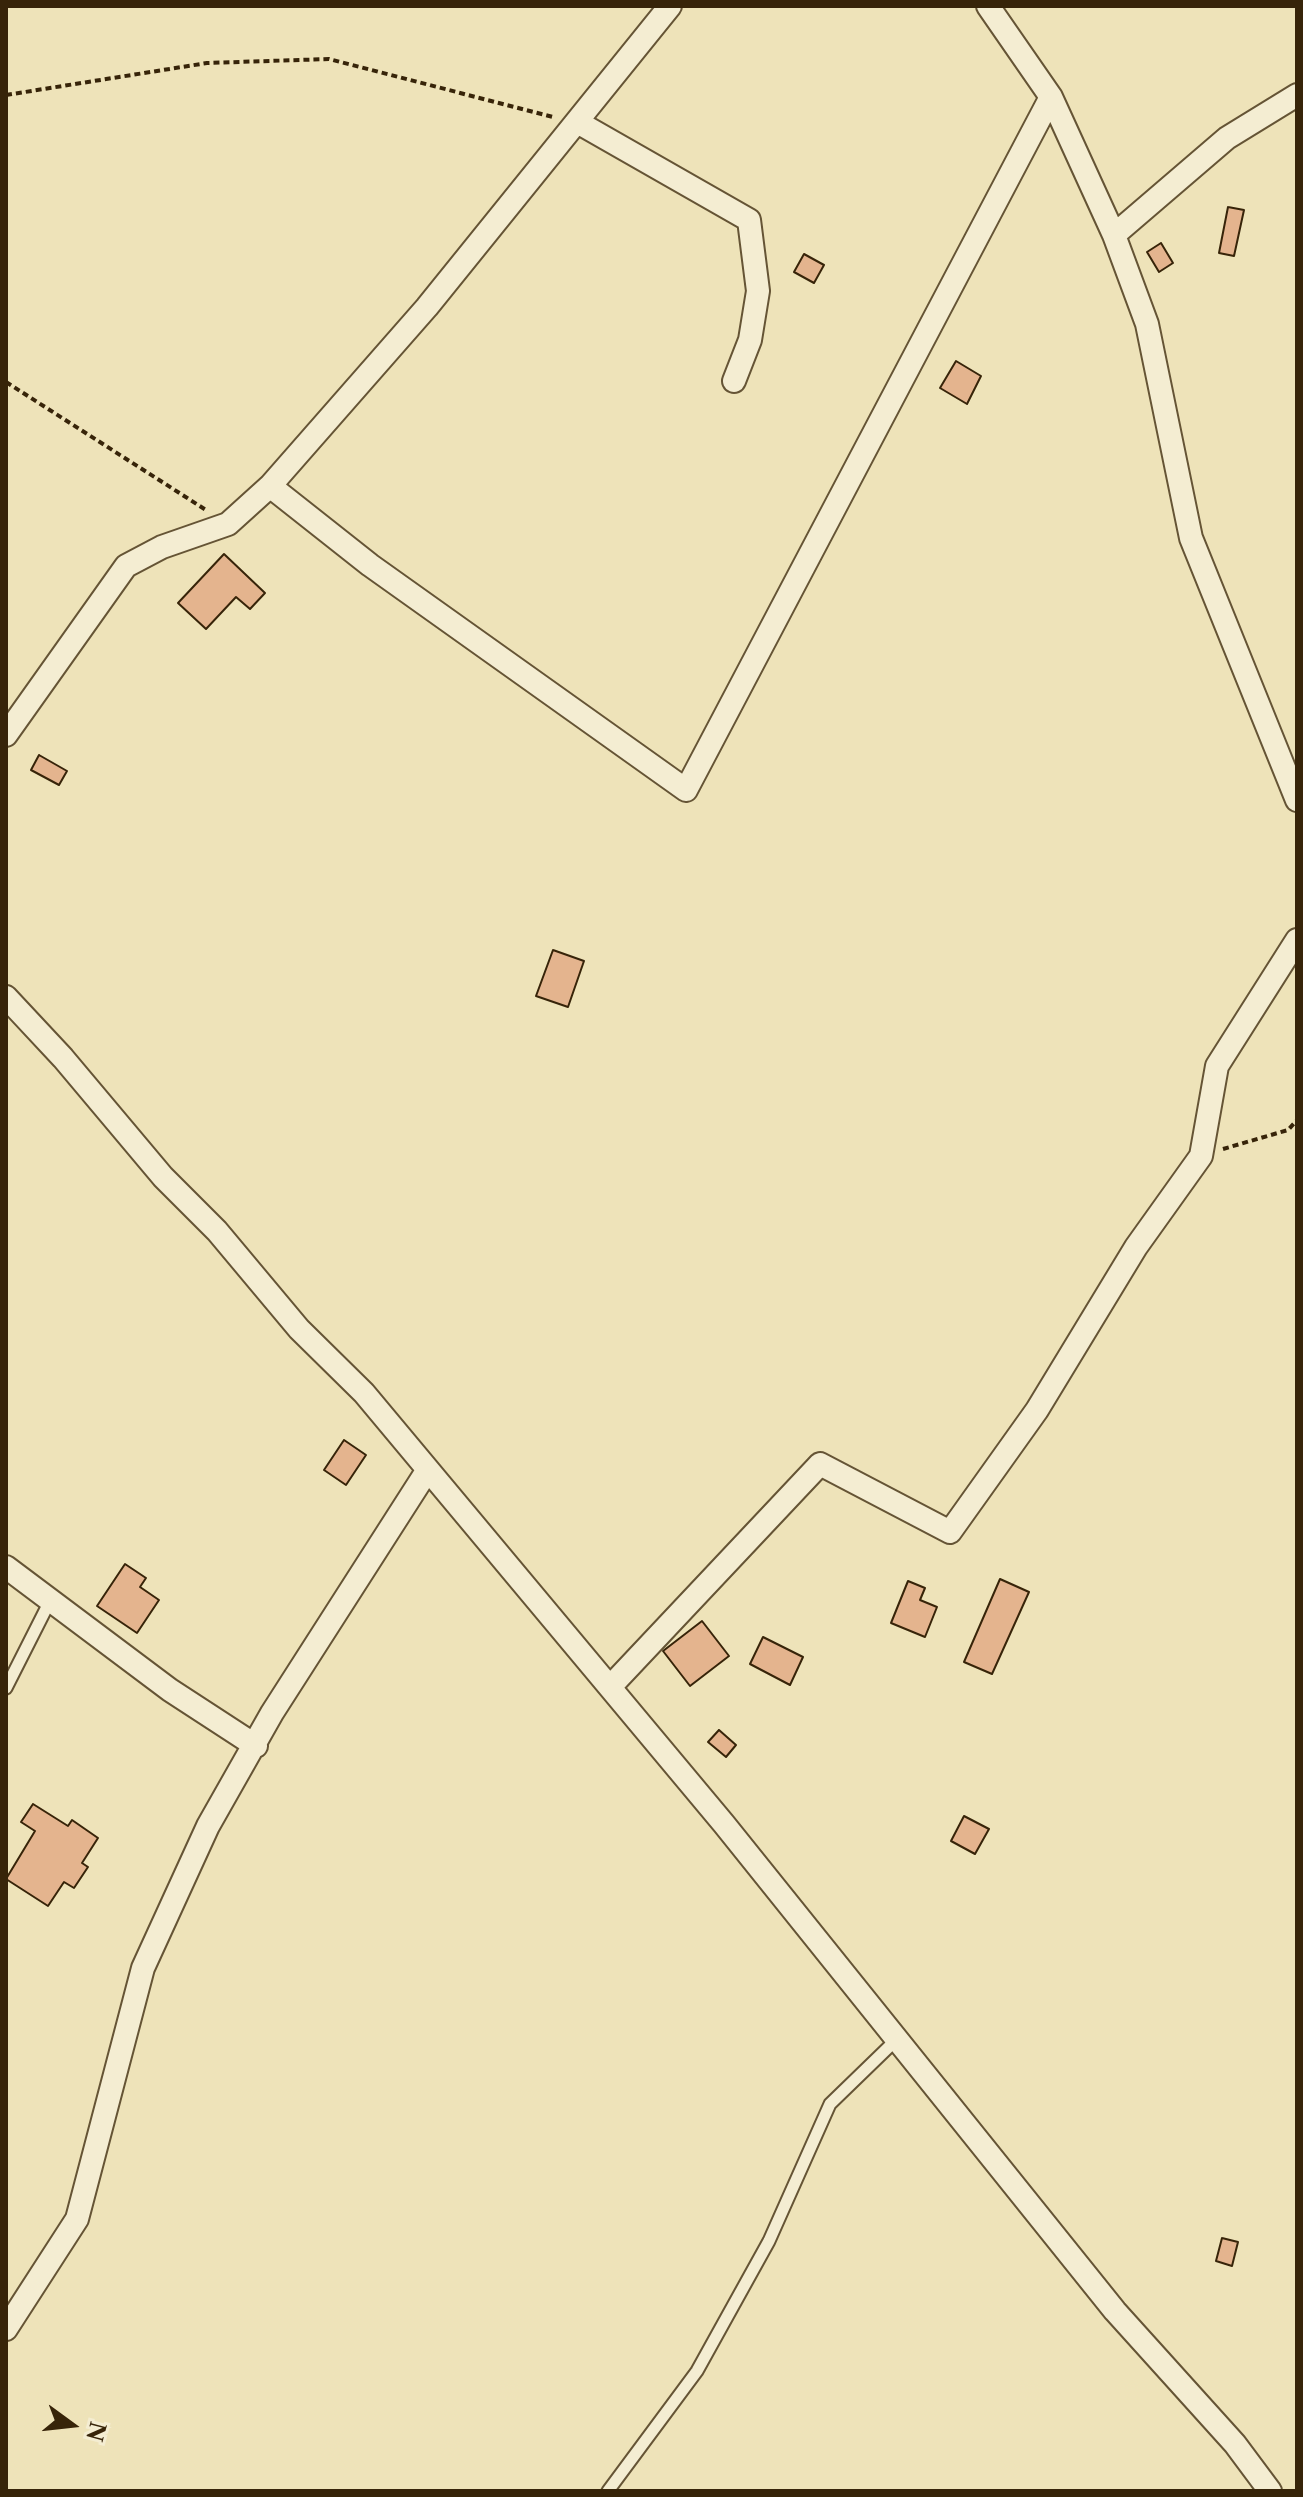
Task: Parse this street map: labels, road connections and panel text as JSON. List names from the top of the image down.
{
  "north": "right"
}
